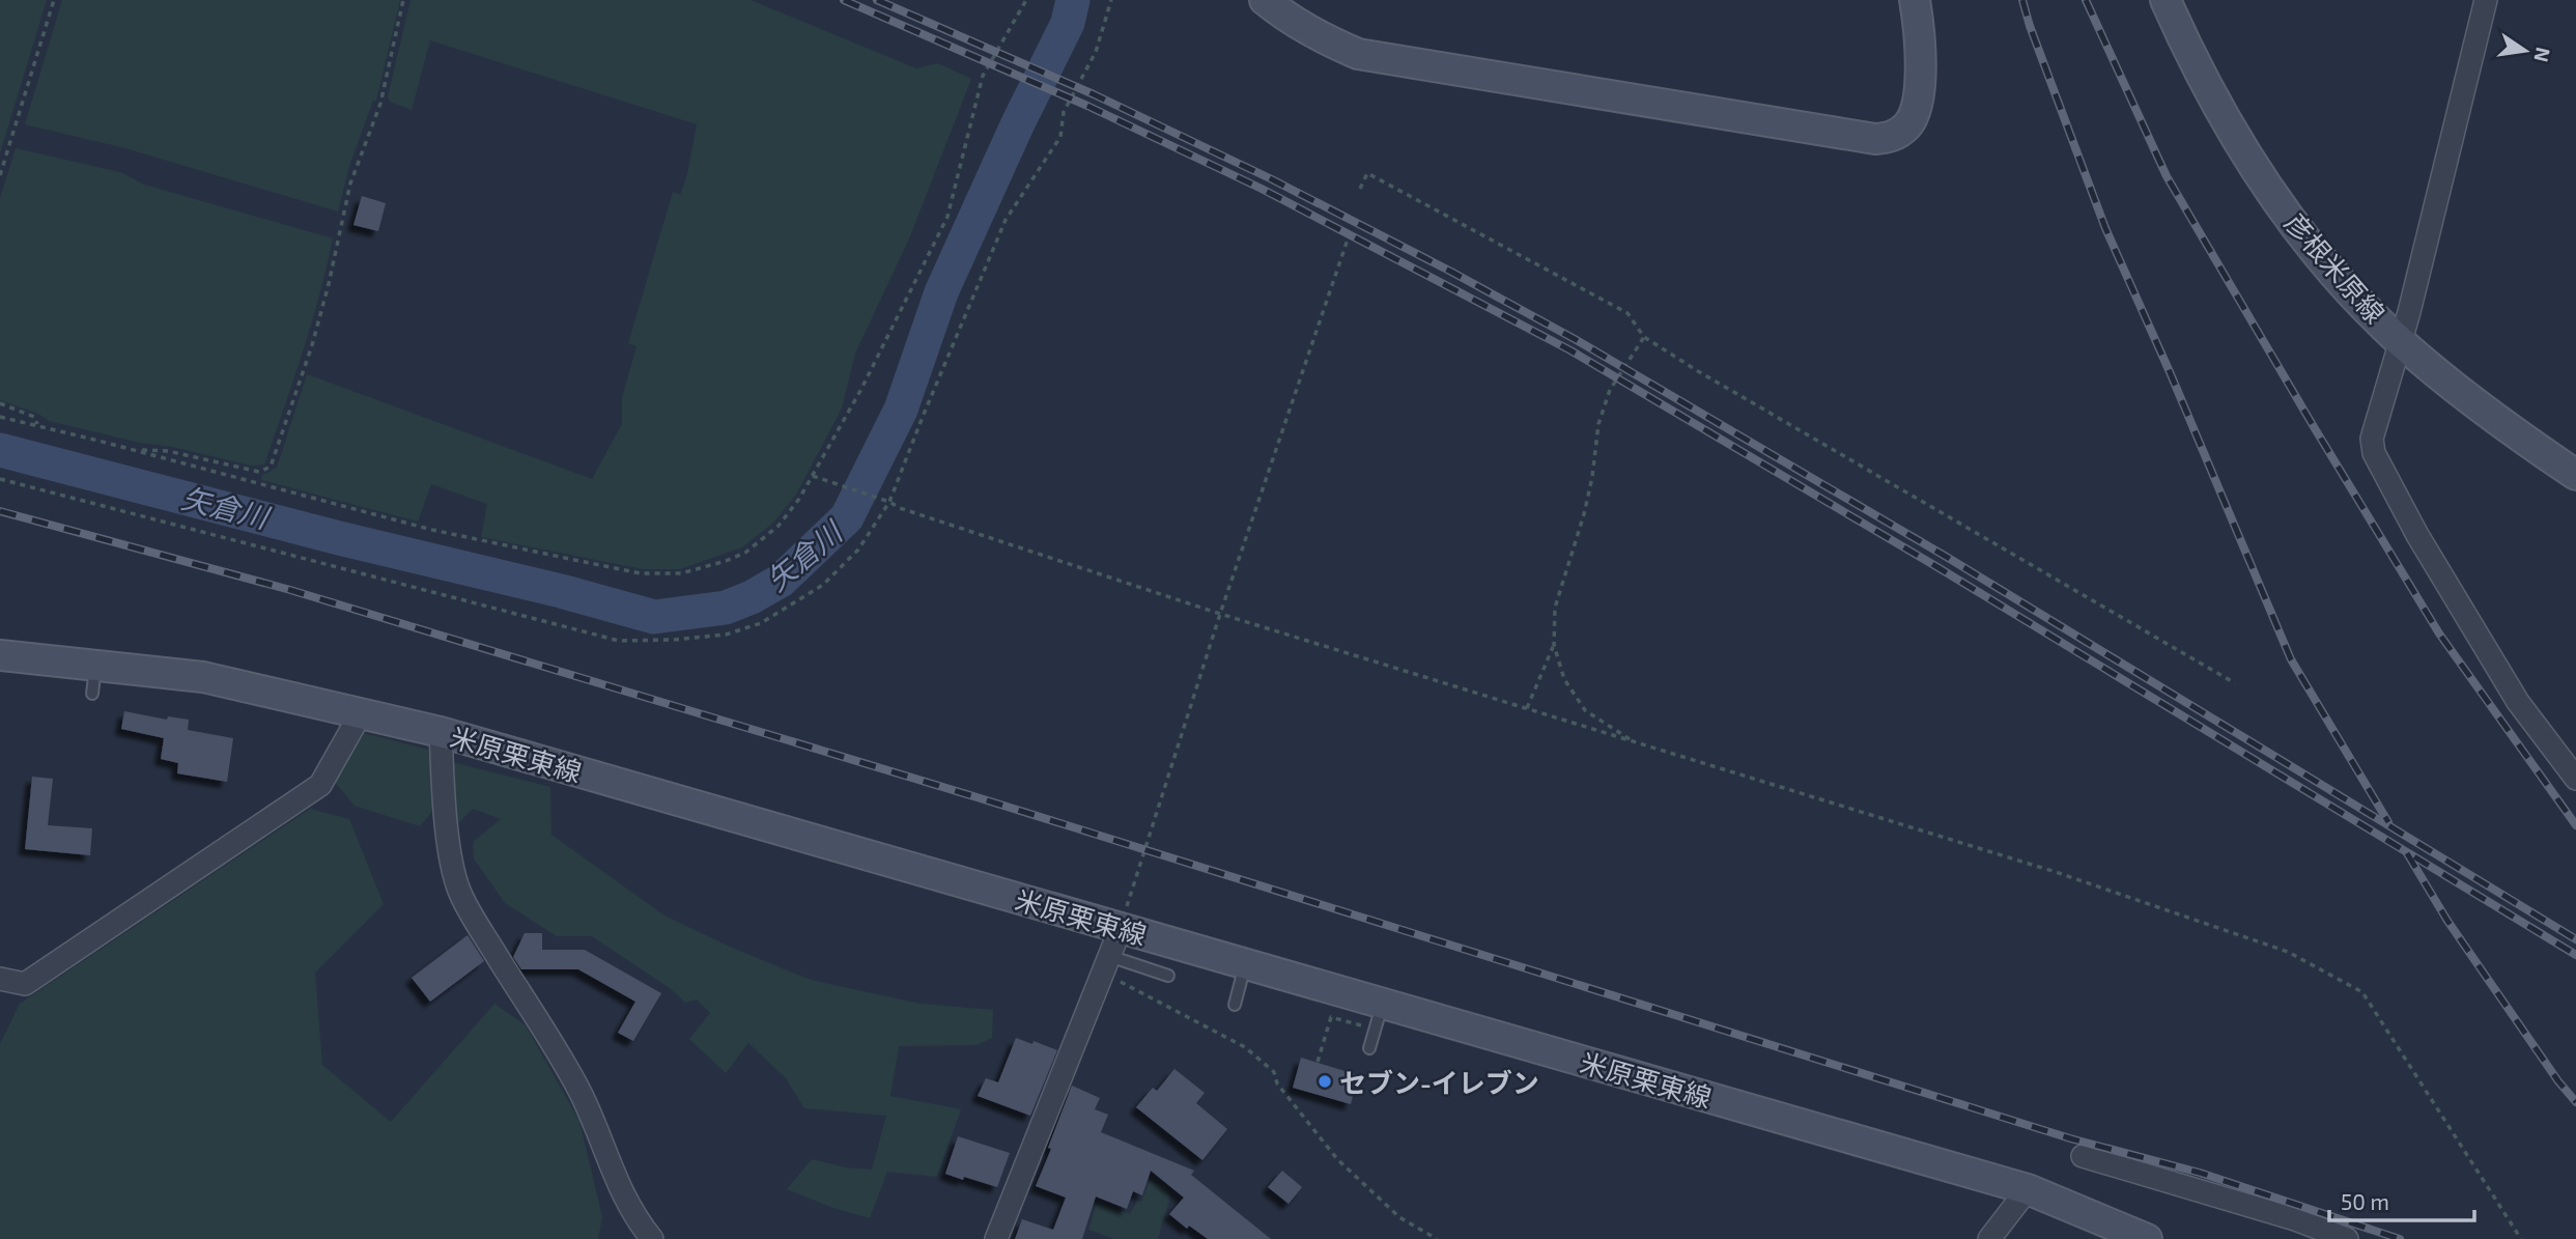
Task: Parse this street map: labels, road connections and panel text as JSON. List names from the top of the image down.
{
  "streets": {
    "main road": ["彦根米原線", "米原栗東線"]
  },
  "water": ["矢倉川"],
  "places": ["セブン-イレブン"],
  "scale_bar": "50 m",
  "north": "right"
}
